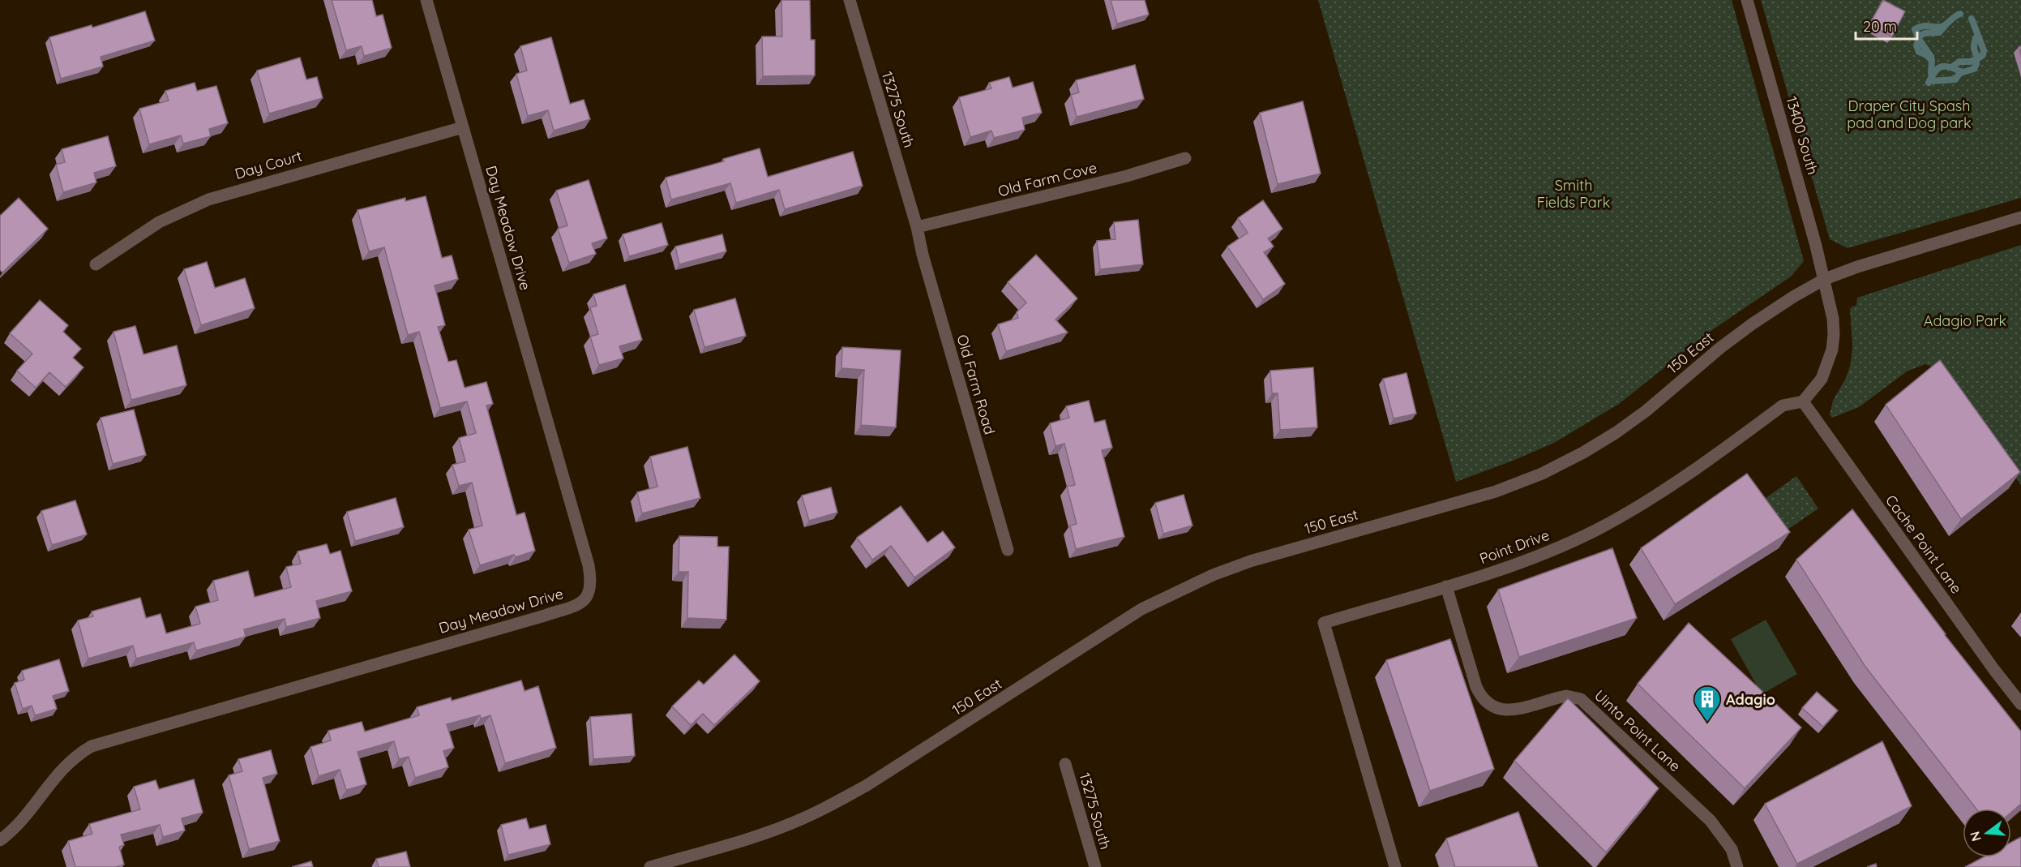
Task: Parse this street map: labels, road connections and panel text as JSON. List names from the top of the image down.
{
  "streets": {
    "street": [
      "13275 South",
      "13400 South",
      "Day Court",
      "Old Farm Cove",
      "Day Meadow Drive",
      "150 East",
      "Old Farm Road",
      "Cache Point Lane",
      "Point Drive",
      "Uinta Point Lane"
    ]
  },
  "crossings": [
    ["13275 South", "Old Farm Cove"],
    ["13275 South", "Old Farm Road"],
    ["13400 South", "150 East"],
    ["Day Court", "Day Meadow Drive"],
    ["Old Farm Cove", "Old Farm Road"],
    ["Cache Point Lane", "Point Drive"],
    ["Point Drive", "Uinta Point Lane"]
  ],
  "parks": ["Draper City Spash pad and Dog park", "Smith Fields Park", "Adagio Park"],
  "places": {
    "building": ["Adagio"]
  },
  "scale_bar": "20 m",
  "north": "left"
}
